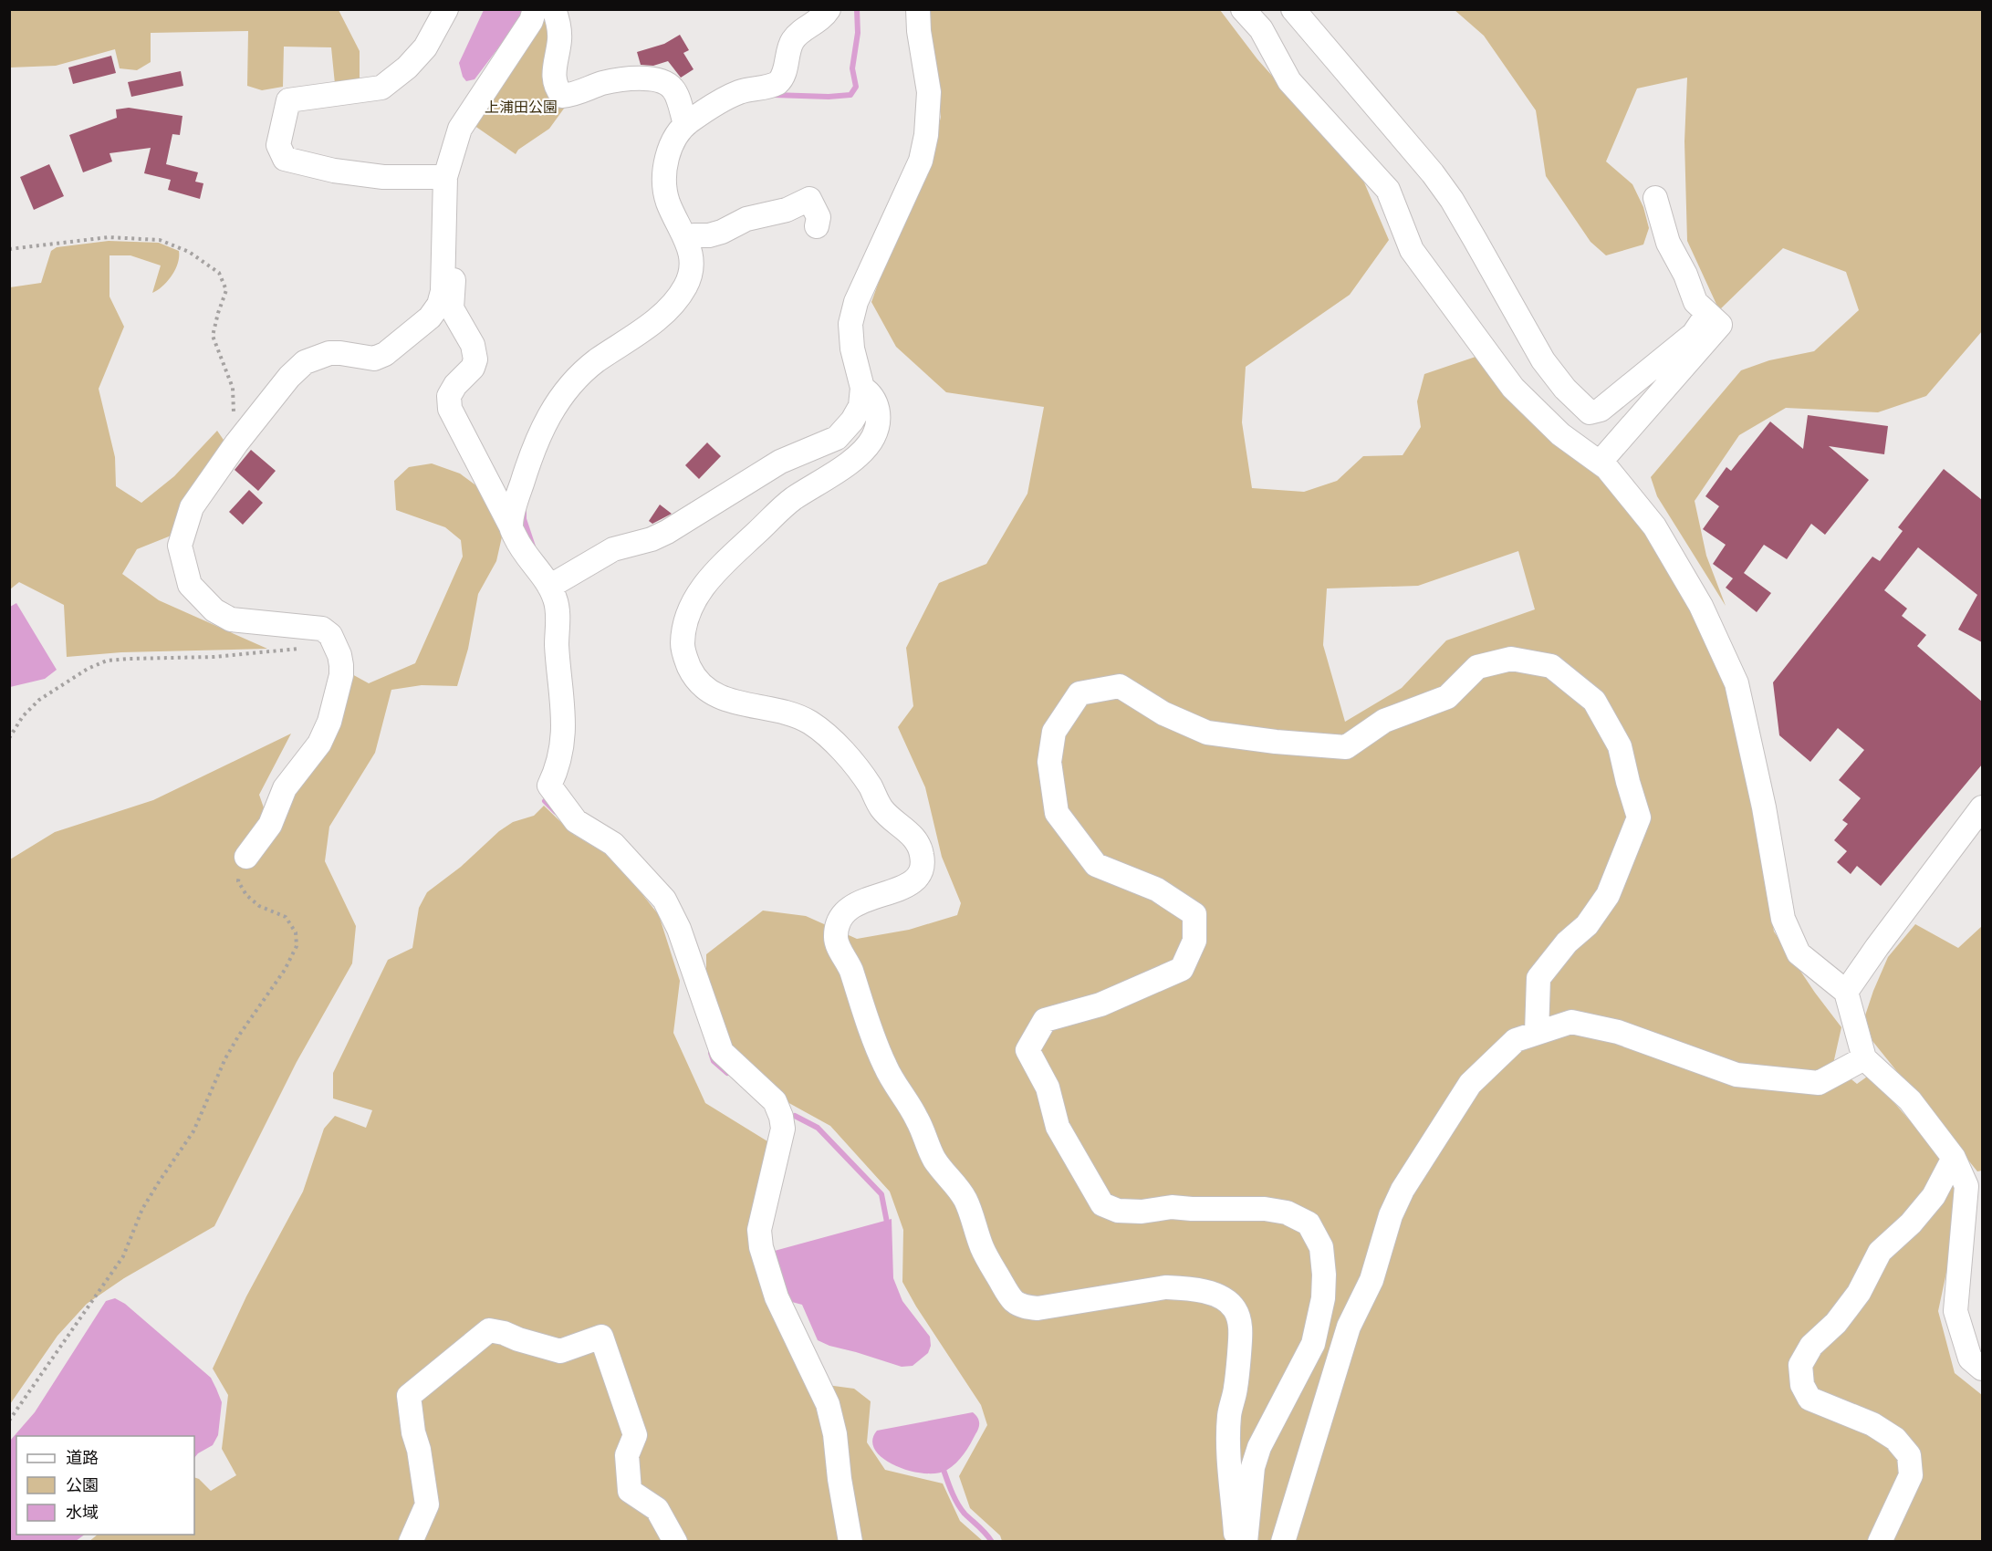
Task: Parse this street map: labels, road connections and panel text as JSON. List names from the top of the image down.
{
  "parks": ["上浦田公園"],
  "legend": ["道路", "公園", "水域"]
}
